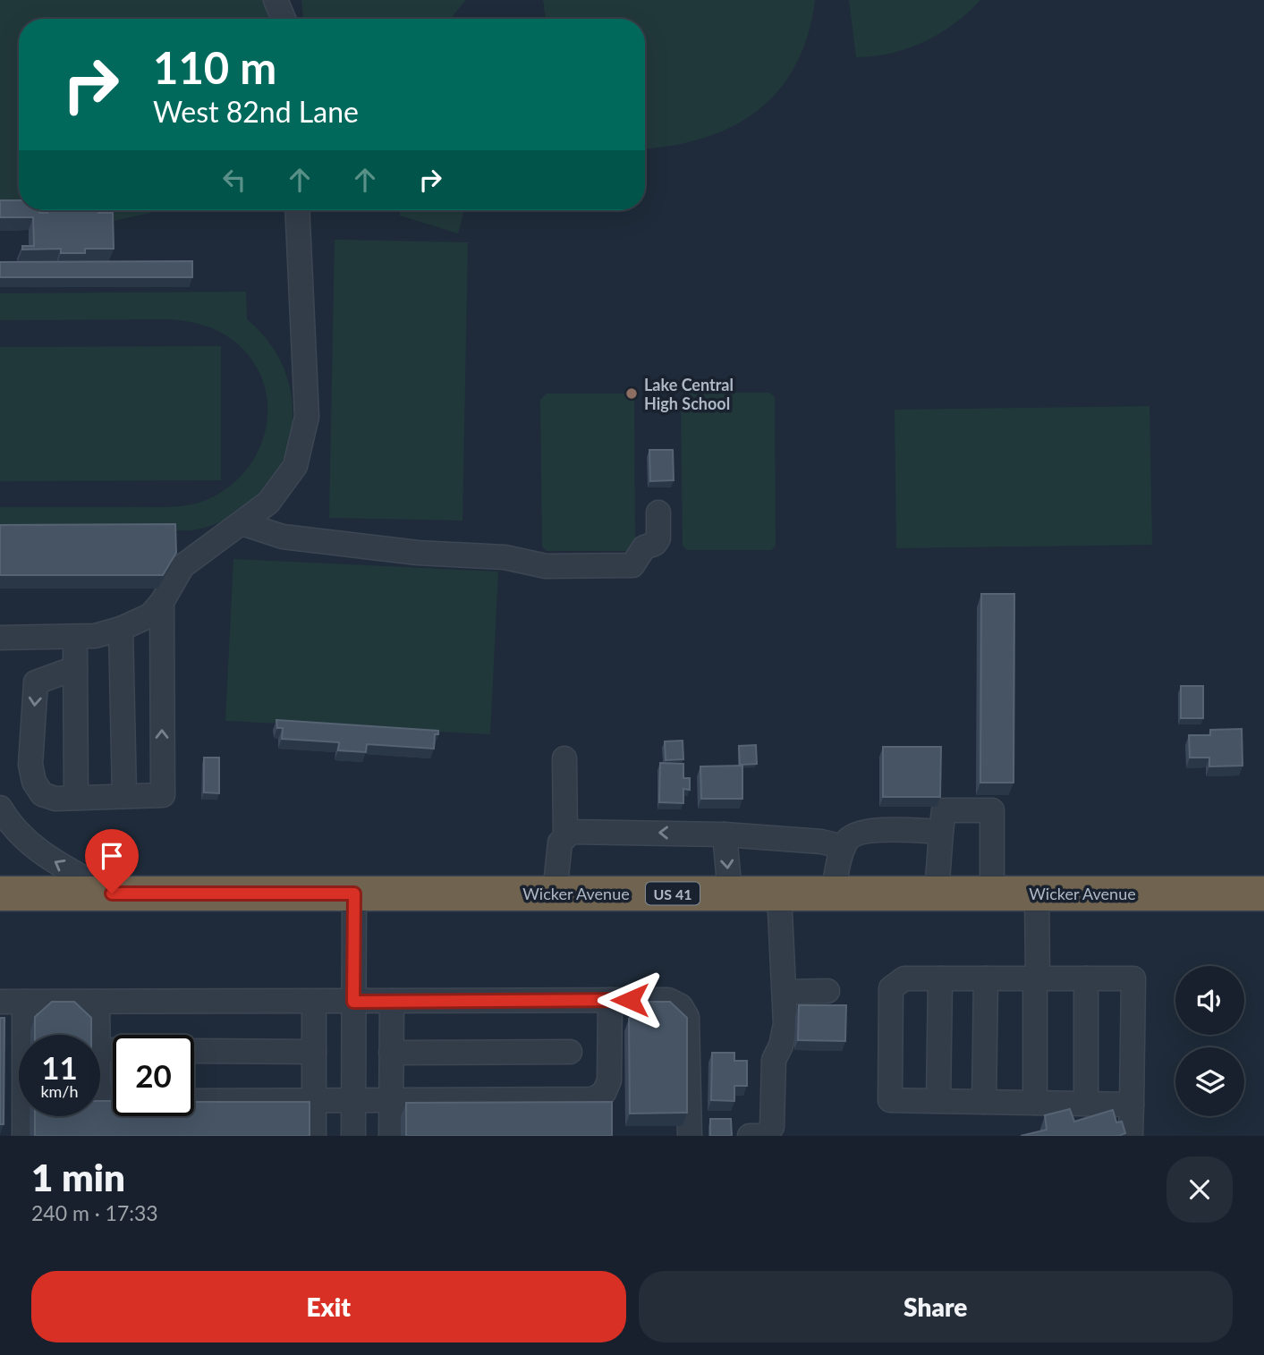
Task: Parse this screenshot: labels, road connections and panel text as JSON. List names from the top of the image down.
{
  "streets": {
    "highway": ["Wicker Avenue", "US 41"]
  },
  "places": ["Lake Central High School"],
  "page": {
    "turn": ["110 m", "West 82nd Lane"],
    "speed": "11 km/h",
    "limit": "20",
    "heading": ["1 min", "240 m · 17:33"],
    "buttons": ["Exit", "Share"]
  }
}
